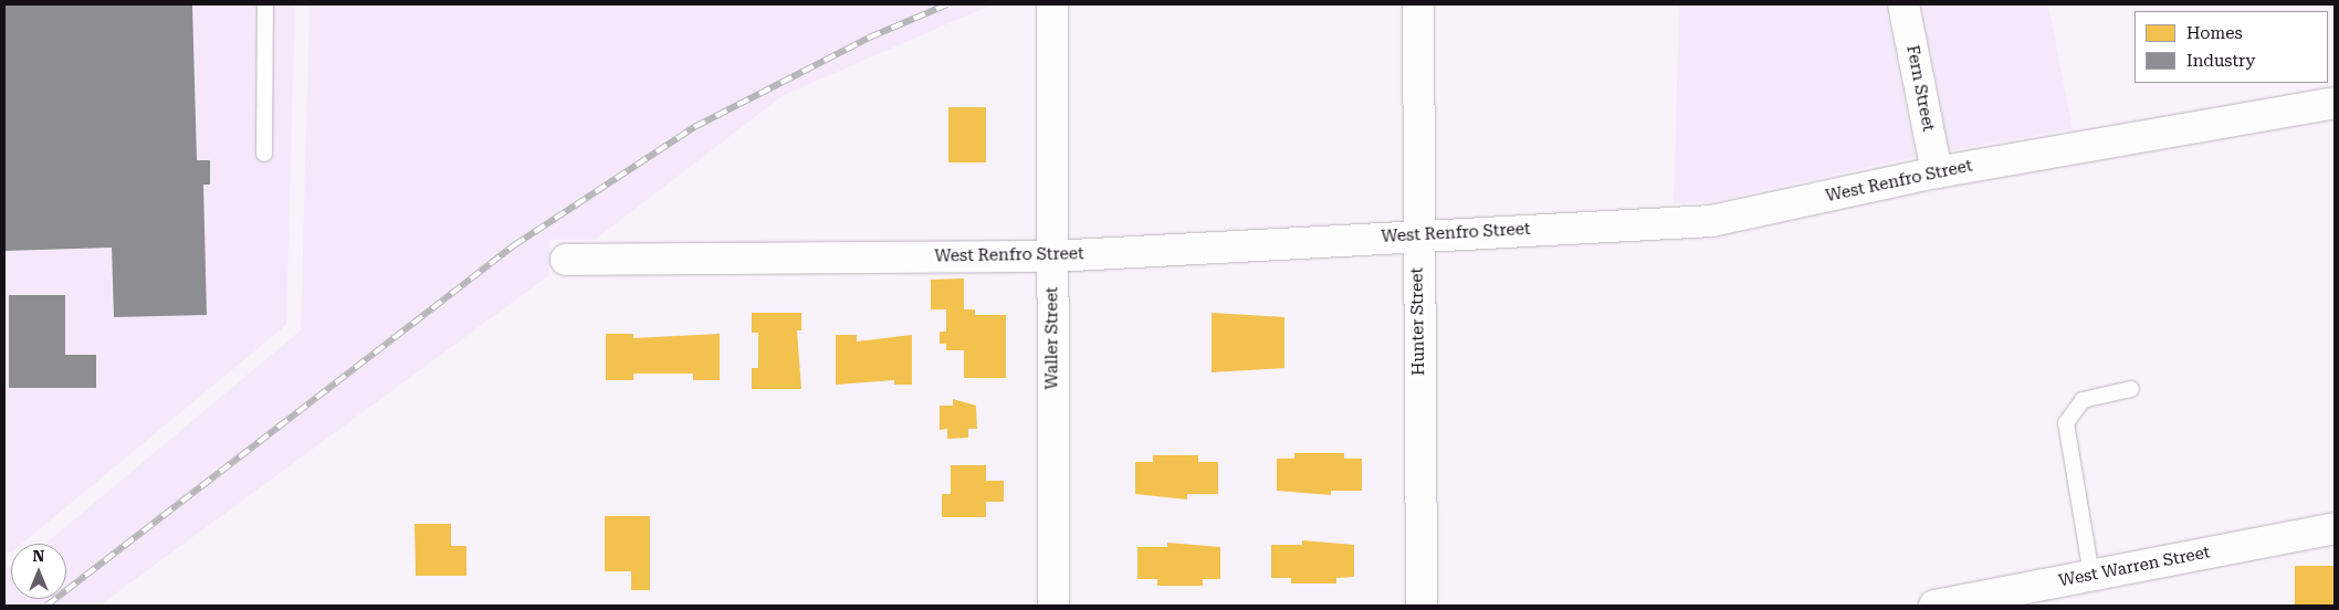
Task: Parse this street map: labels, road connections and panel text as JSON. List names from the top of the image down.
{
  "streets": {
    "street": [
      "Fern Street",
      "West Renfro Street",
      "Hunter Street",
      "Waller Street",
      "West Warren Street"
    ]
  },
  "crossings": [
    ["Fern Street", "West Renfro Street"],
    ["West Renfro Street", "Hunter Street"],
    ["West Renfro Street", "Waller Street"]
  ],
  "legend": ["Homes", "Industry"],
  "north": "top"
}
